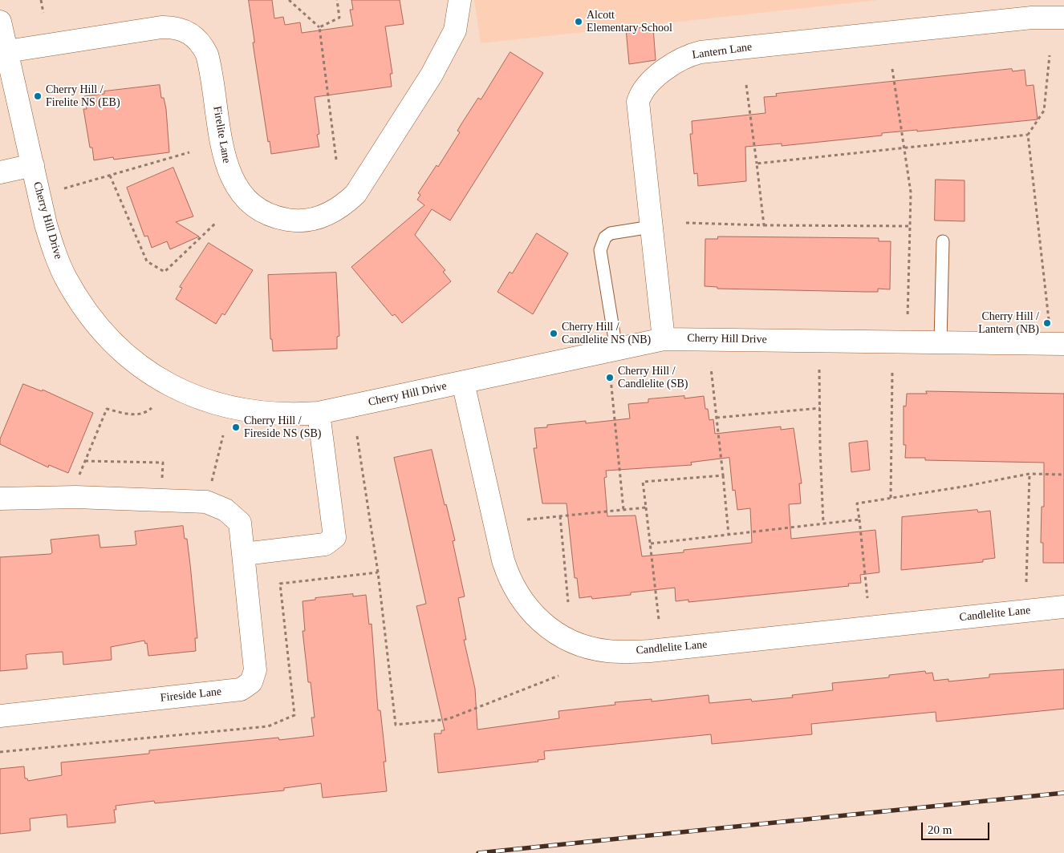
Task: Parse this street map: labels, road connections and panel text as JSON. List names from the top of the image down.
{
  "streets": {
    "street": [
      "Lantern Lane",
      "Firelite Lane",
      "Cherry Hill Drive",
      "Candlelite Lane",
      "Fireside Lane"
    ]
  },
  "crossings": [
    ["Lantern Lane", "Cherry Hill Drive"],
    ["Firelite Lane", "Cherry Hill Drive"],
    ["Cherry Hill Drive", "Candlelite Lane"]
  ],
  "places": [
    "Alcott Elementary School",
    "Cherry Hill / Firelite NS (EB)",
    "Cherry Hill / Lantern (NB)",
    "Cherry Hill / Candlelite NS (NB)",
    "Cherry Hill / Candlelite (SB)",
    "Cherry Hill / Fireside NS (SB)"
  ],
  "scale_bar": "20 m"
}
